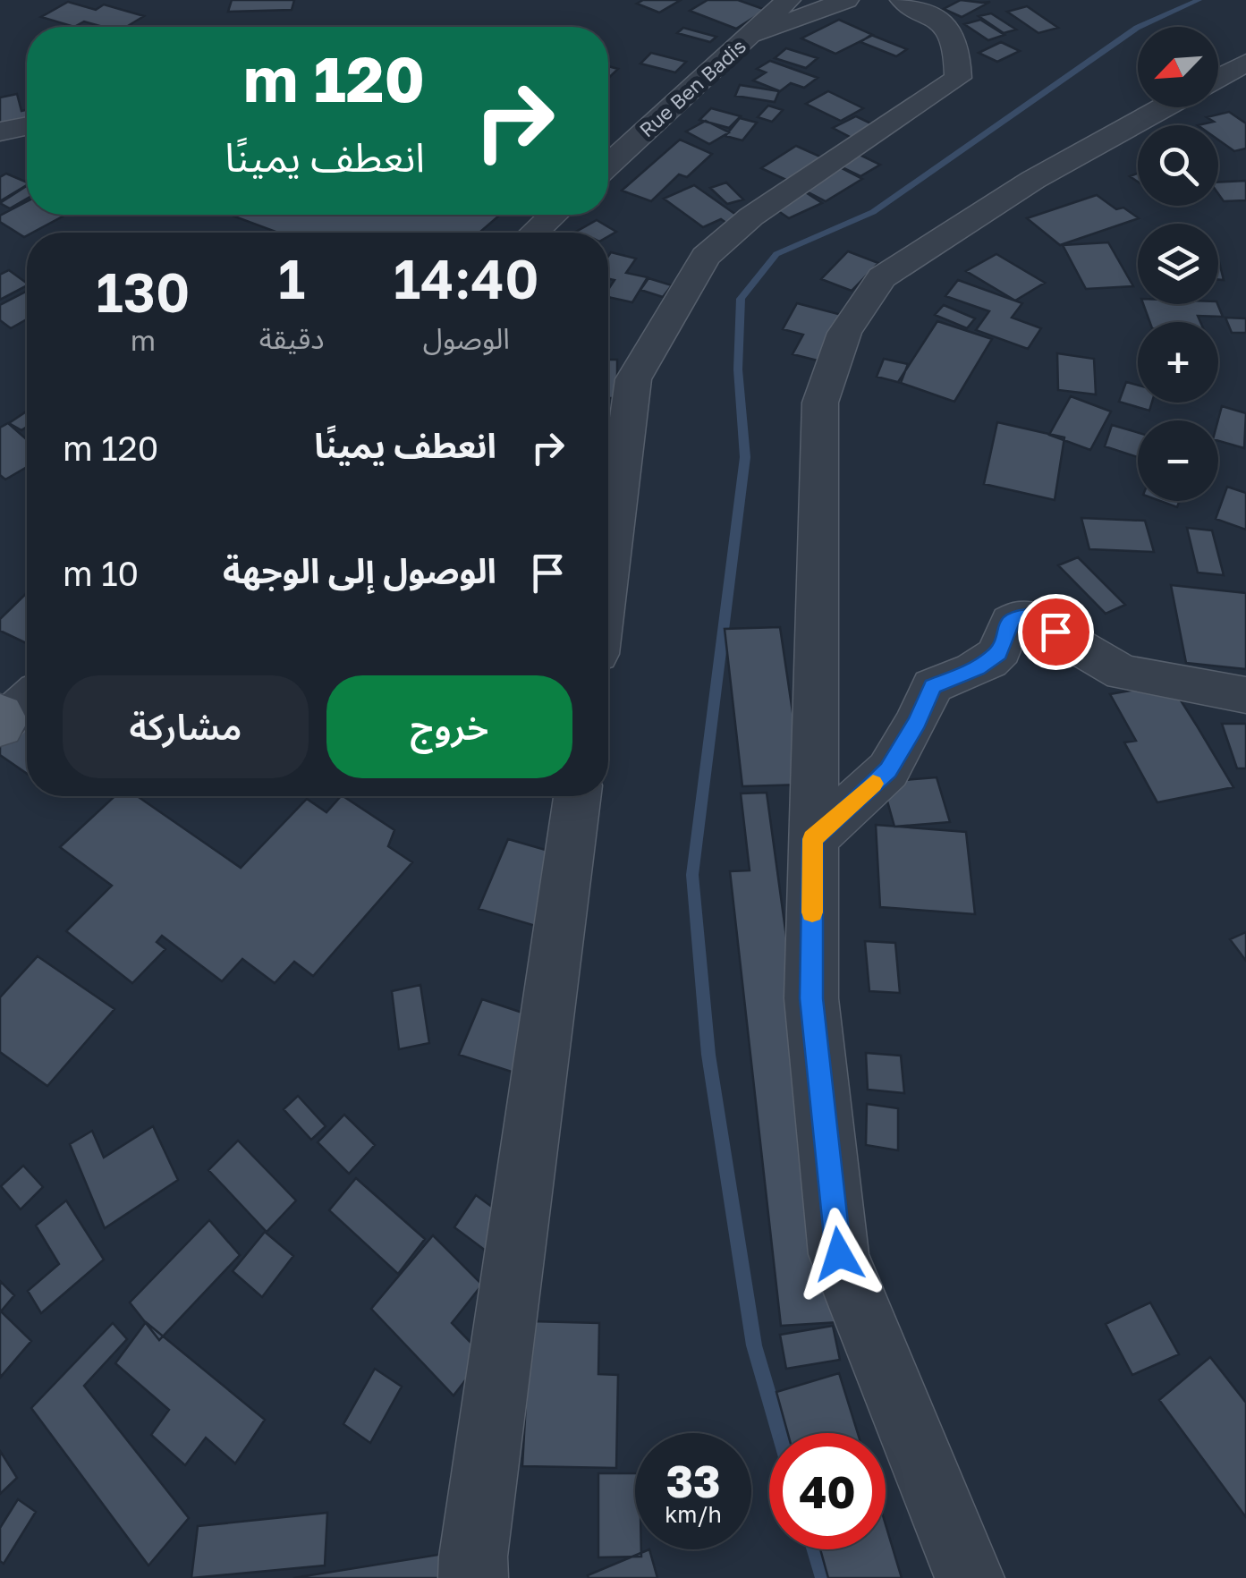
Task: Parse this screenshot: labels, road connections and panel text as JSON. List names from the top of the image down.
{
  "streets": {
    "street": ["Rue Ben Badis"]
  },
  "north": "bottom left",
  "page": {
    "map_buttons": ["+", "−"],
    "turn": ["120 m", "انعطف يمينًا"],
    "eta": [
      "14:40",
      "الوصول",
      "1",
      "دقيقة",
      "130",
      "m"
    ],
    "list": [
      {
        "name": "انعطف يمينًا",
        "value": "120 m"
      },
      {
        "name": "الوصول إلى الوجهة",
        "value": "10 m"
      }
    ],
    "buttons": ["خروج", "مشاركة"],
    "speed": "33 km/h",
    "limit": "40"
  }
}
